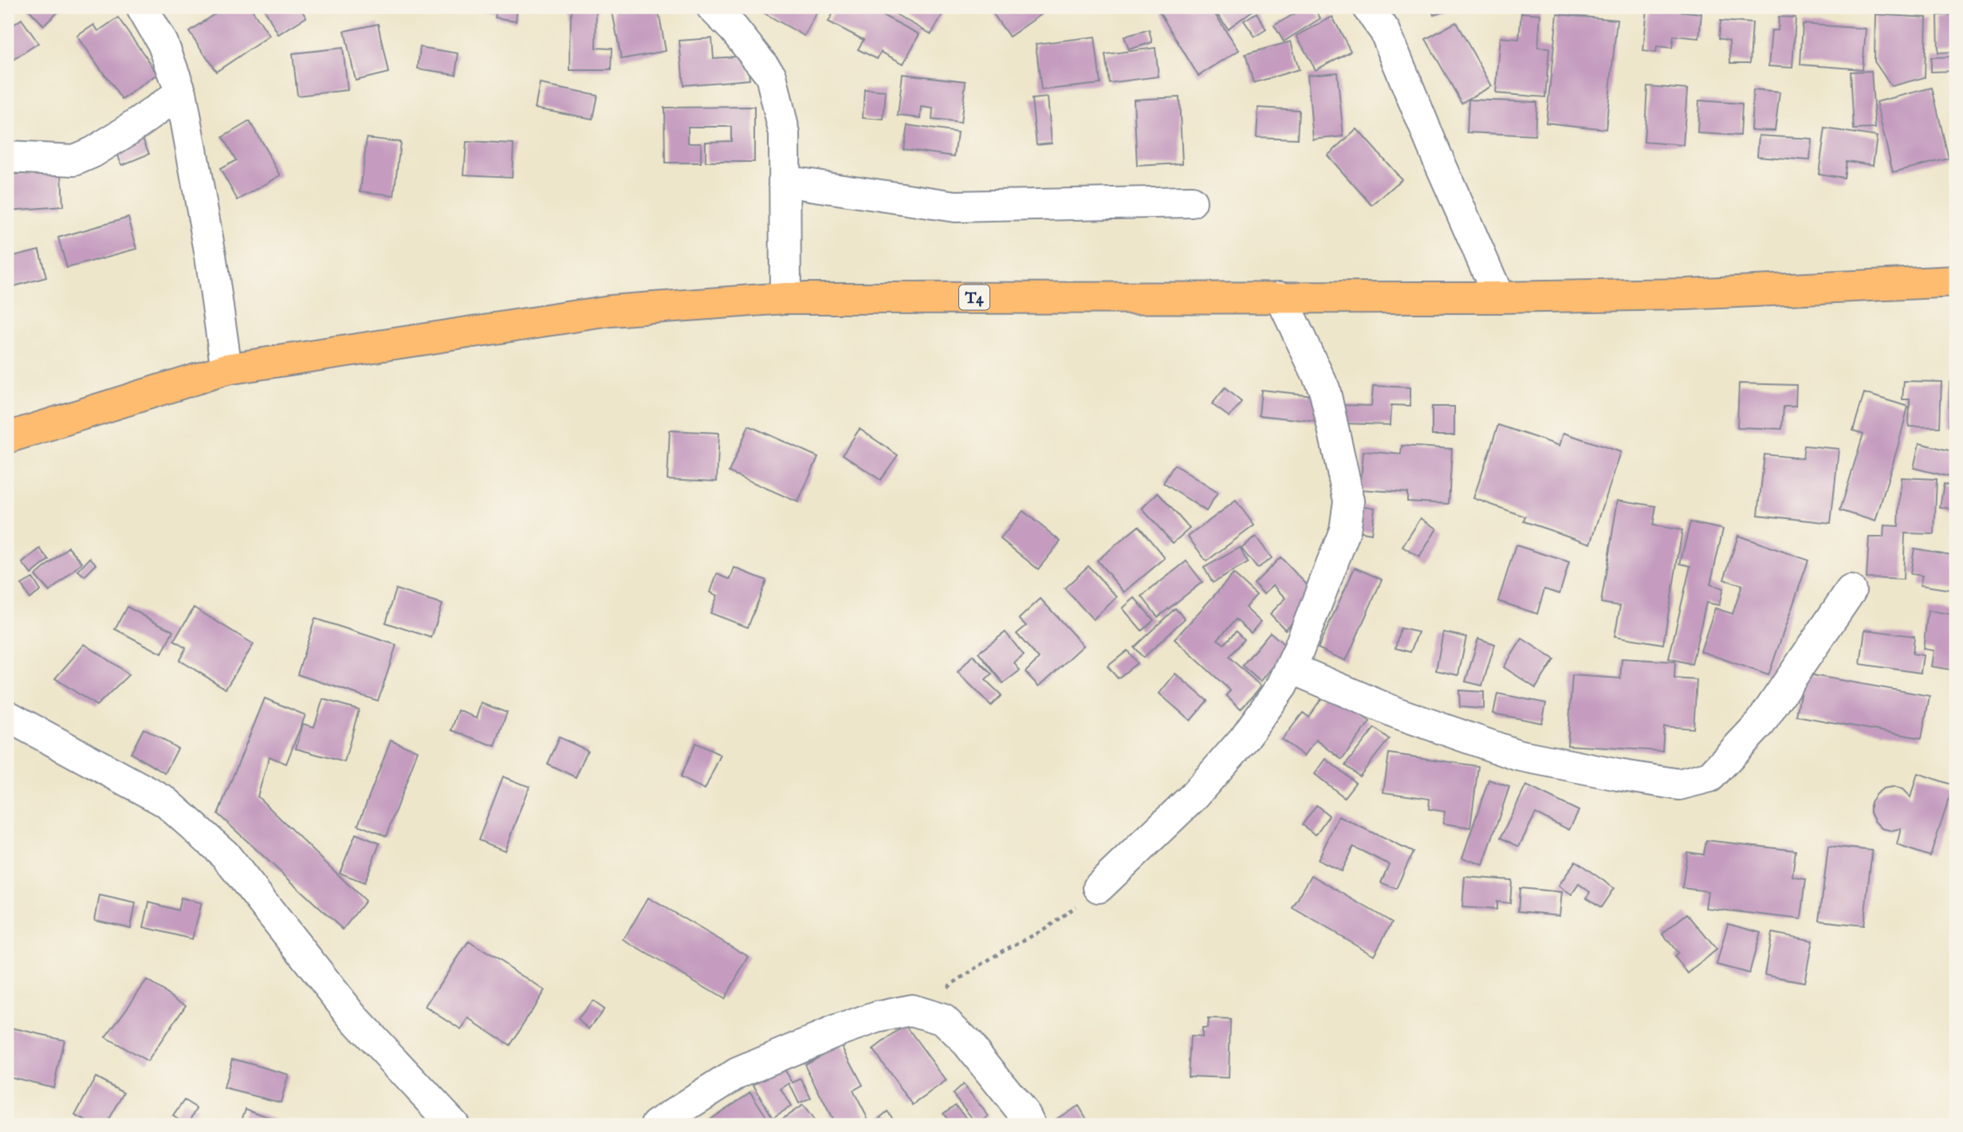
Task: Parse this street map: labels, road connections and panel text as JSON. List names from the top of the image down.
{
  "streets": {
    "highway": ["T4"]
  }
}
